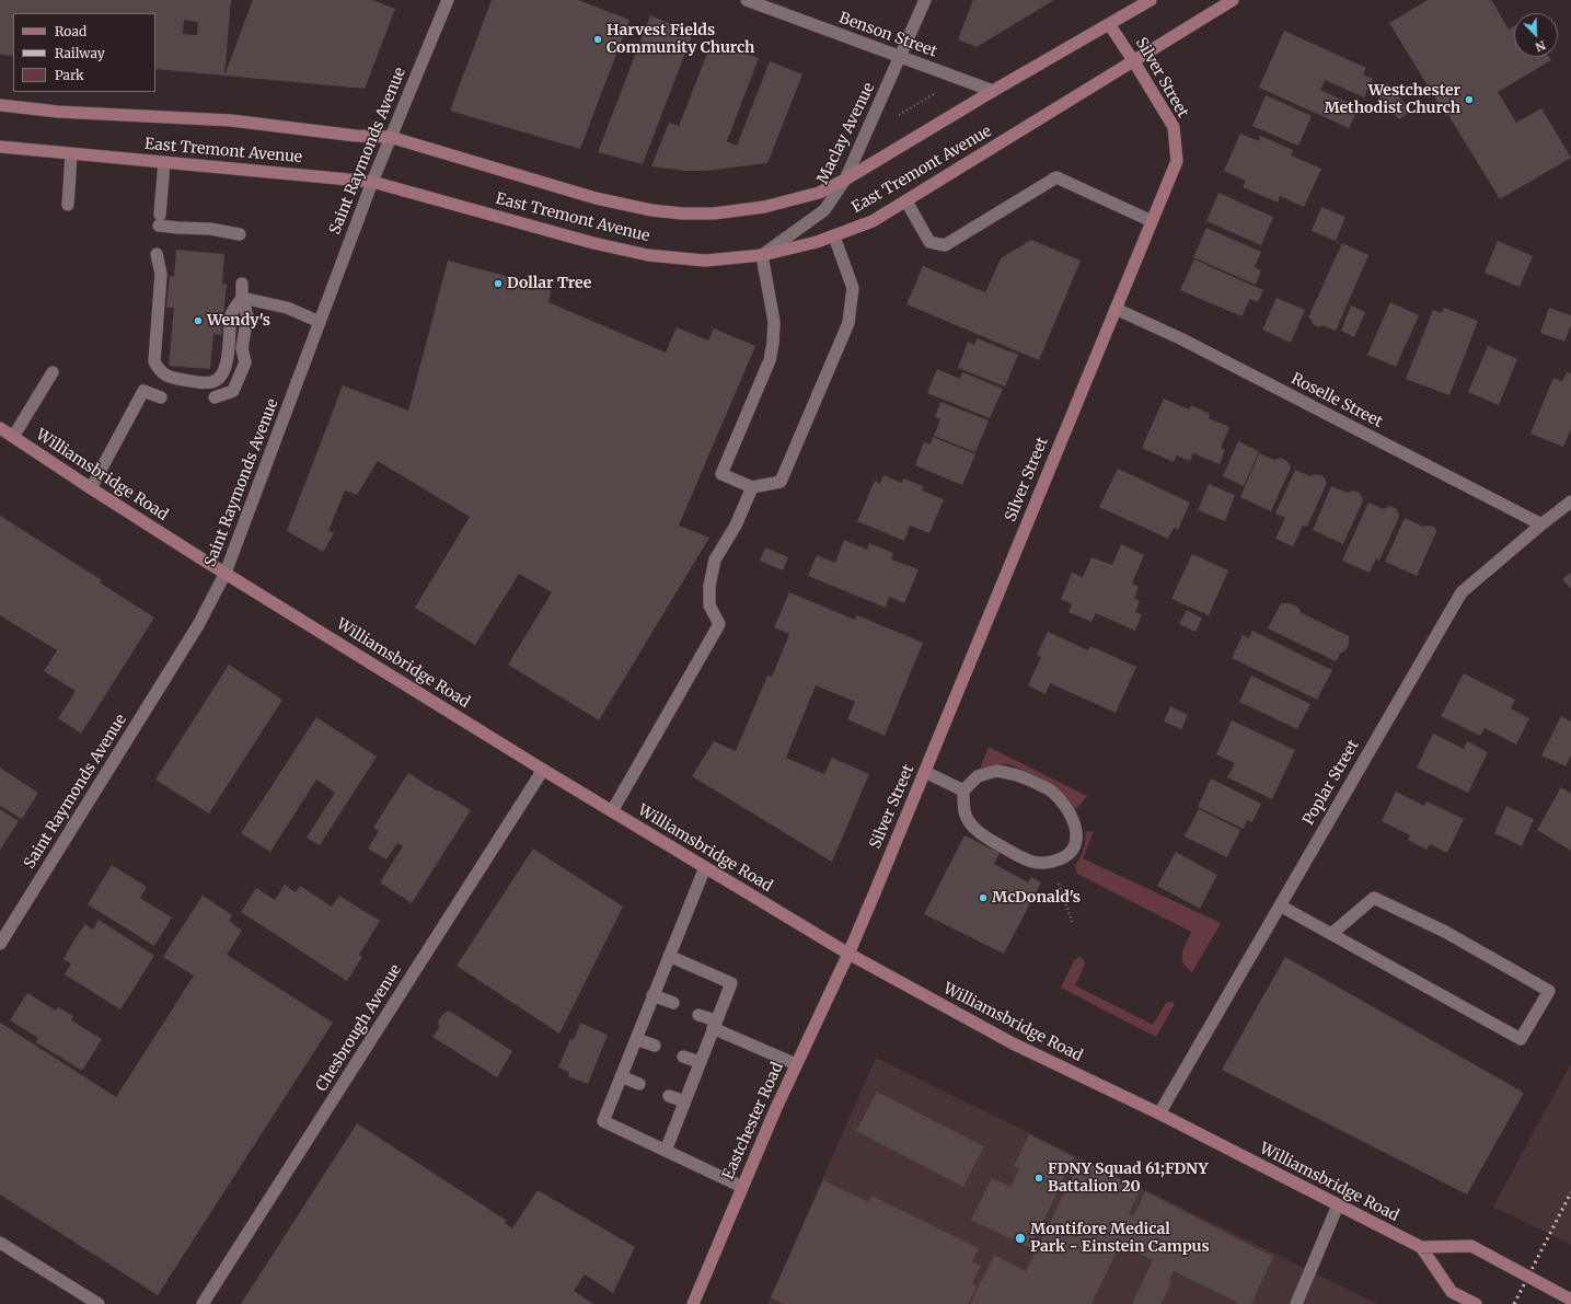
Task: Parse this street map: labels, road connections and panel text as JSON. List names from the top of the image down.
{
  "streets": {
    "main road": [
      "Silver Street",
      "East Tremont Avenue",
      "Williamsbridge Road",
      "Eastchester Road"
    ],
    "street": [
      "Benson Street",
      "Maclay Avenue",
      "Saint Raymonds Avenue",
      "Roselle Street",
      "Poplar Street",
      "Chesbrough Avenue"
    ]
  },
  "crossings": [
    ["Benson Street", "Maclay Avenue"],
    ["Benson Street", "East Tremont Avenue"],
    ["Silver Street", "East Tremont Avenue"],
    ["Silver Street", "Roselle Street"],
    ["Silver Street", "Williamsbridge Road"],
    ["Silver Street", "Eastchester Road"],
    ["Maclay Avenue", "East Tremont Avenue"],
    ["East Tremont Avenue", "Saint Raymonds Avenue"],
    ["Saint Raymonds Avenue", "Williamsbridge Road"],
    ["Roselle Street", "Poplar Street"],
    ["Williamsbridge Road", "Poplar Street"],
    ["Williamsbridge Road", "Chesbrough Avenue"],
    ["Williamsbridge Road", "Eastchester Road"]
  ],
  "places": [
    "Harvest Fields Community Church",
    "Westchester Methodist Church",
    "Dollar Tree",
    "Wendy's",
    "McDonald's",
    "FDNY Squad 61;FDNY Battalion 20",
    "Montifore Medical Park - Einstein Campus"
  ],
  "legend": ["Road", "Railway", "Park"],
  "north": "bottom right"
}
